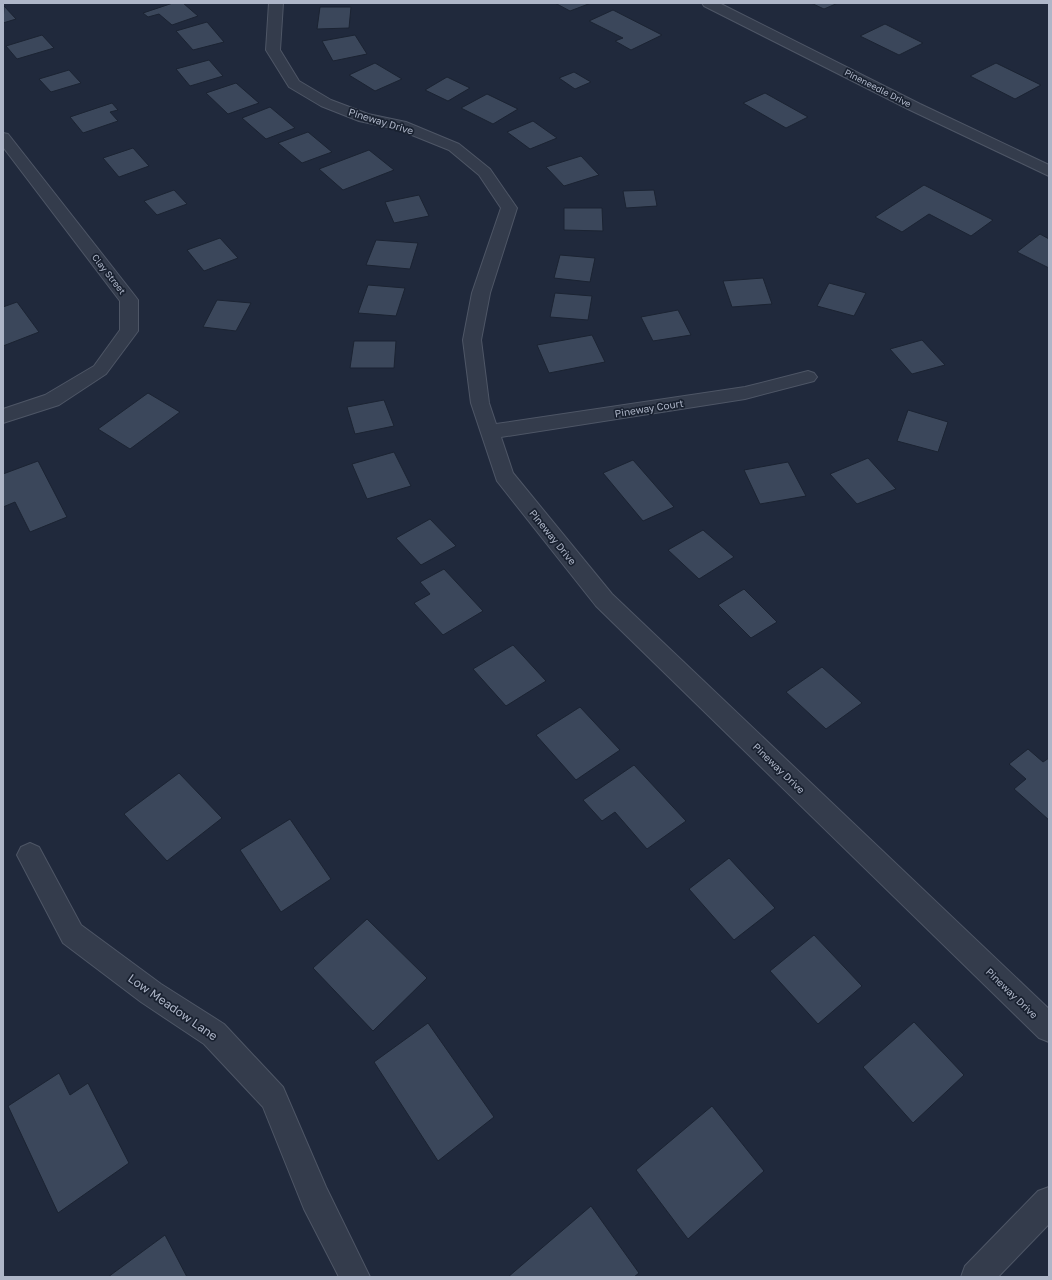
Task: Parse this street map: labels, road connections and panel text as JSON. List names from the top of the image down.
{
  "streets": {
    "street": [
      "Pineneedle Drive",
      "Pineway Drive",
      "Clay Street",
      "Pineway Court",
      "Low Meadow Lane"
    ]
  },
  "crossings": [
    ["Pineway Drive", "Pineway Court"]
  ]
}
